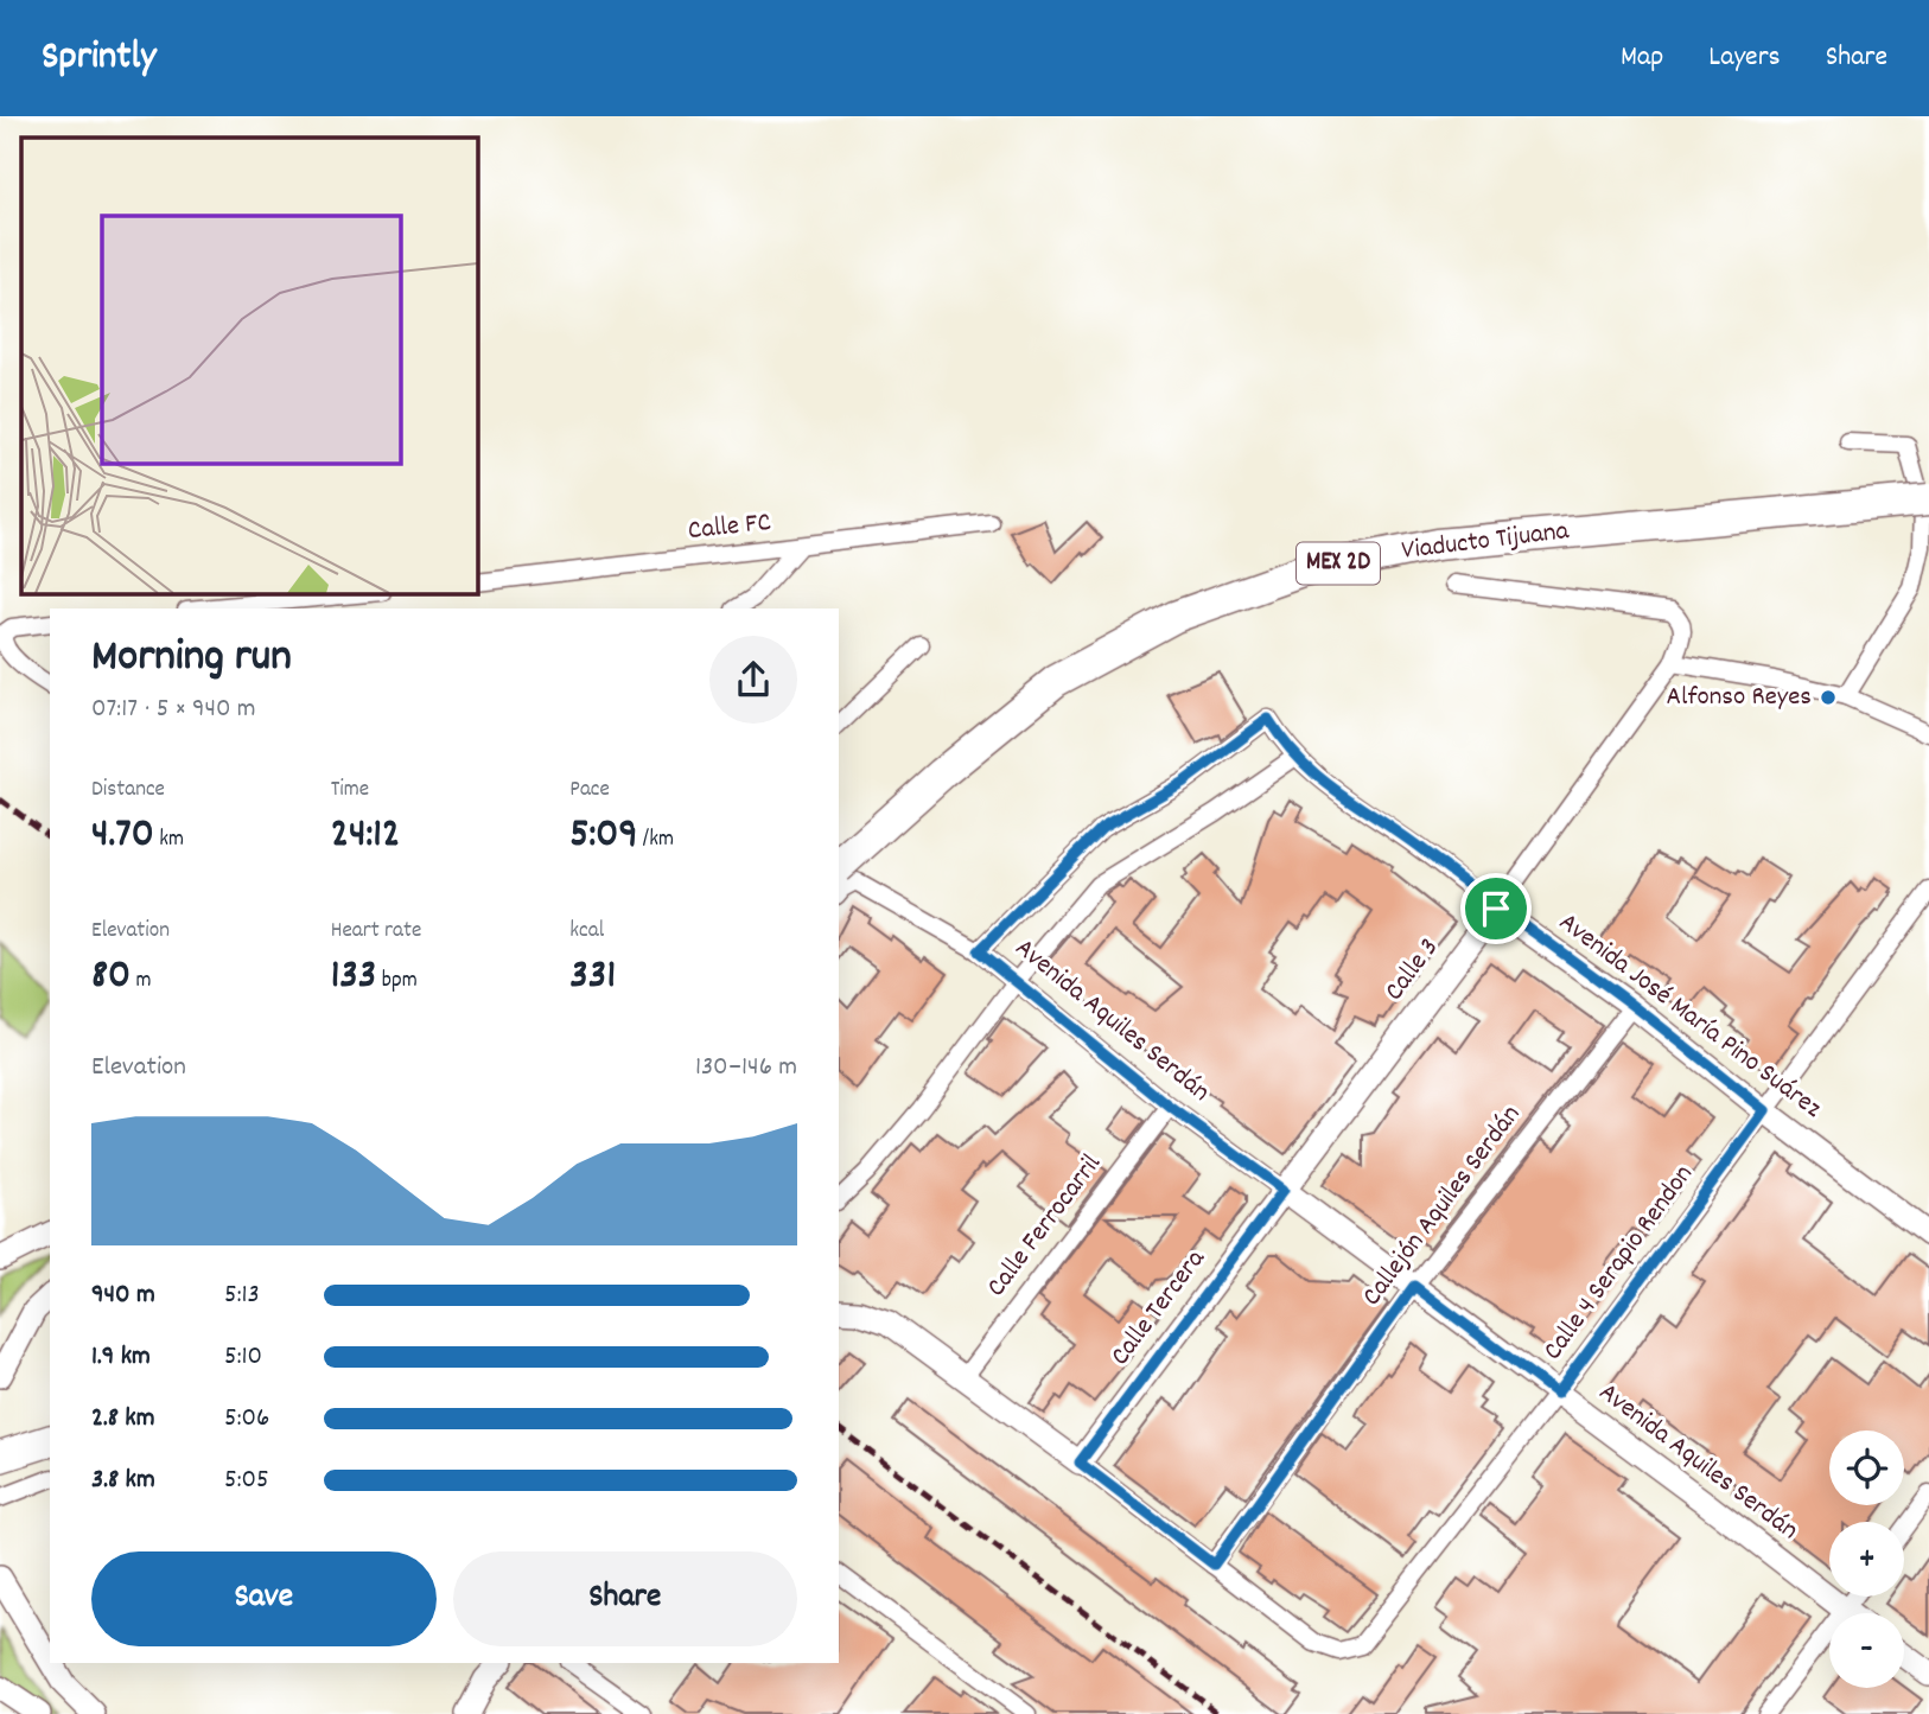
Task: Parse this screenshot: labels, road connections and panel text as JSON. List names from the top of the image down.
{
  "streets": {
    "highway": ["Viaducto Tijuana", "MEX 2D"],
    "street": [
      "Calle FC",
      "Calle 3",
      "Avenida José María Pino Suárez",
      "Avenida Aquiles Serdán",
      "Callejón Aquiles Serdán",
      "Calle Ferrocarril",
      "Calle 4 Serapio Rendon",
      "Calle Tercera"
    ]
  },
  "crossings": [
    ["Viaducto Tijuana", "Avenida Aquiles Serdán"],
    ["Calle 3", "Avenida José María Pino Suárez"],
    ["Calle 3", "Avenida Aquiles Serdán"],
    ["Calle 3", "Calle Tercera"],
    ["Avenida José María Pino Suárez", "Avenida Aquiles Serdán"],
    ["Avenida José María Pino Suárez", "Callejón Aquiles Serdán"],
    ["Avenida José María Pino Suárez", "Calle 4 Serapio Rendon"],
    ["Avenida Aquiles Serdán", "Callejón Aquiles Serdán"],
    ["Avenida Aquiles Serdán", "Calle Ferrocarril"],
    ["Avenida Aquiles Serdán", "Calle 4 Serapio Rendon"],
    ["Avenida Aquiles Serdán", "Calle Tercera"],
    ["Callejón Aquiles Serdán", "Calle 4 Serapio Rendon"]
  ],
  "places": ["Alfonso Reyes"],
  "page": {
    "header": "Sprintly",
    "nav": ["Map", "Layers", "Share"],
    "heading": ["Morning run", "07:17 · 5 × 940 m"],
    "stats": [
      ["Distance", "4.70 km"],
      ["Time", "24:12"],
      ["Pace", "5:09 /km"],
      ["Elevation", "80 m"],
      ["Heart rate", "133 bpm"],
      ["kcal", "331"]
    ],
    "chart": ["Elevation", "130–146 m"],
    "list": [
      {
        "name": "940 m",
        "note": "5:13"
      },
      {
        "name": "1.9 km",
        "note": "5:10"
      },
      {
        "name": "2.8 km",
        "note": "5:06"
      },
      {
        "name": "3.8 km",
        "note": "5:05"
      }
    ],
    "map_buttons": ["+", "−"],
    "buttons": ["Save", "Share"]
  }
}
